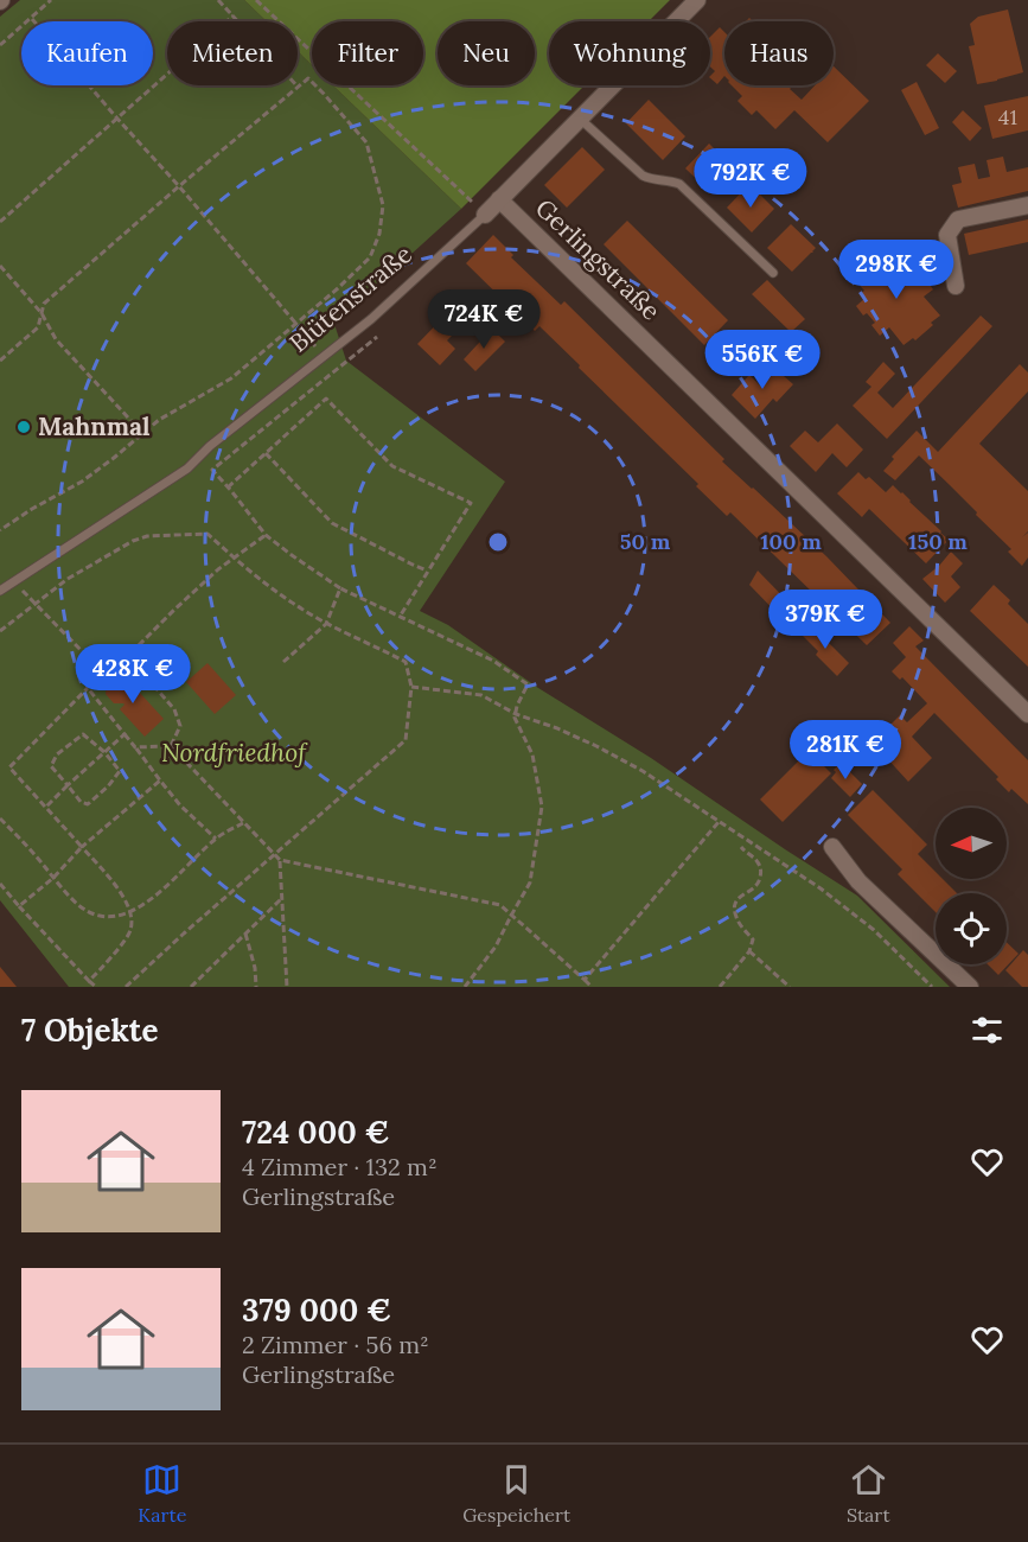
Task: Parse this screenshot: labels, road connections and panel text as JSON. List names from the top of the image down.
{
  "streets": {
    "street": ["Gerlingstraße", "Blütenstraße"]
  },
  "crossings": [
    ["Gerlingstraße", "Blütenstraße"]
  ],
  "parks": ["Nordfriedhof"],
  "places": ["Mahnmal"],
  "house_numbers": ["41"],
  "north": "left",
  "page": {
    "chip": [
      "Kaufen",
      "Mieten",
      "Filter",
      "Neu",
      "Wohnung",
      "Haus"
    ],
    "price": [
      "792K €",
      "298K €",
      "724K €",
      "556K €",
      "379K €",
      "428K €",
      "281K €"
    ],
    "heading": "7 Objekte",
    "list": [
      {
        "name": "724 000 €",
        "note": "4 Zimmer · 132 m² · Gerlingstraße"
      },
      {
        "name": "379 000 €",
        "note": "2 Zimmer · 56 m² · Gerlingstraße"
      }
    ],
    "tabs": ["Karte", "Gespeichert", "Start"]
  },
  "rings": ["50 m", "100 m", "150 m"]
}
